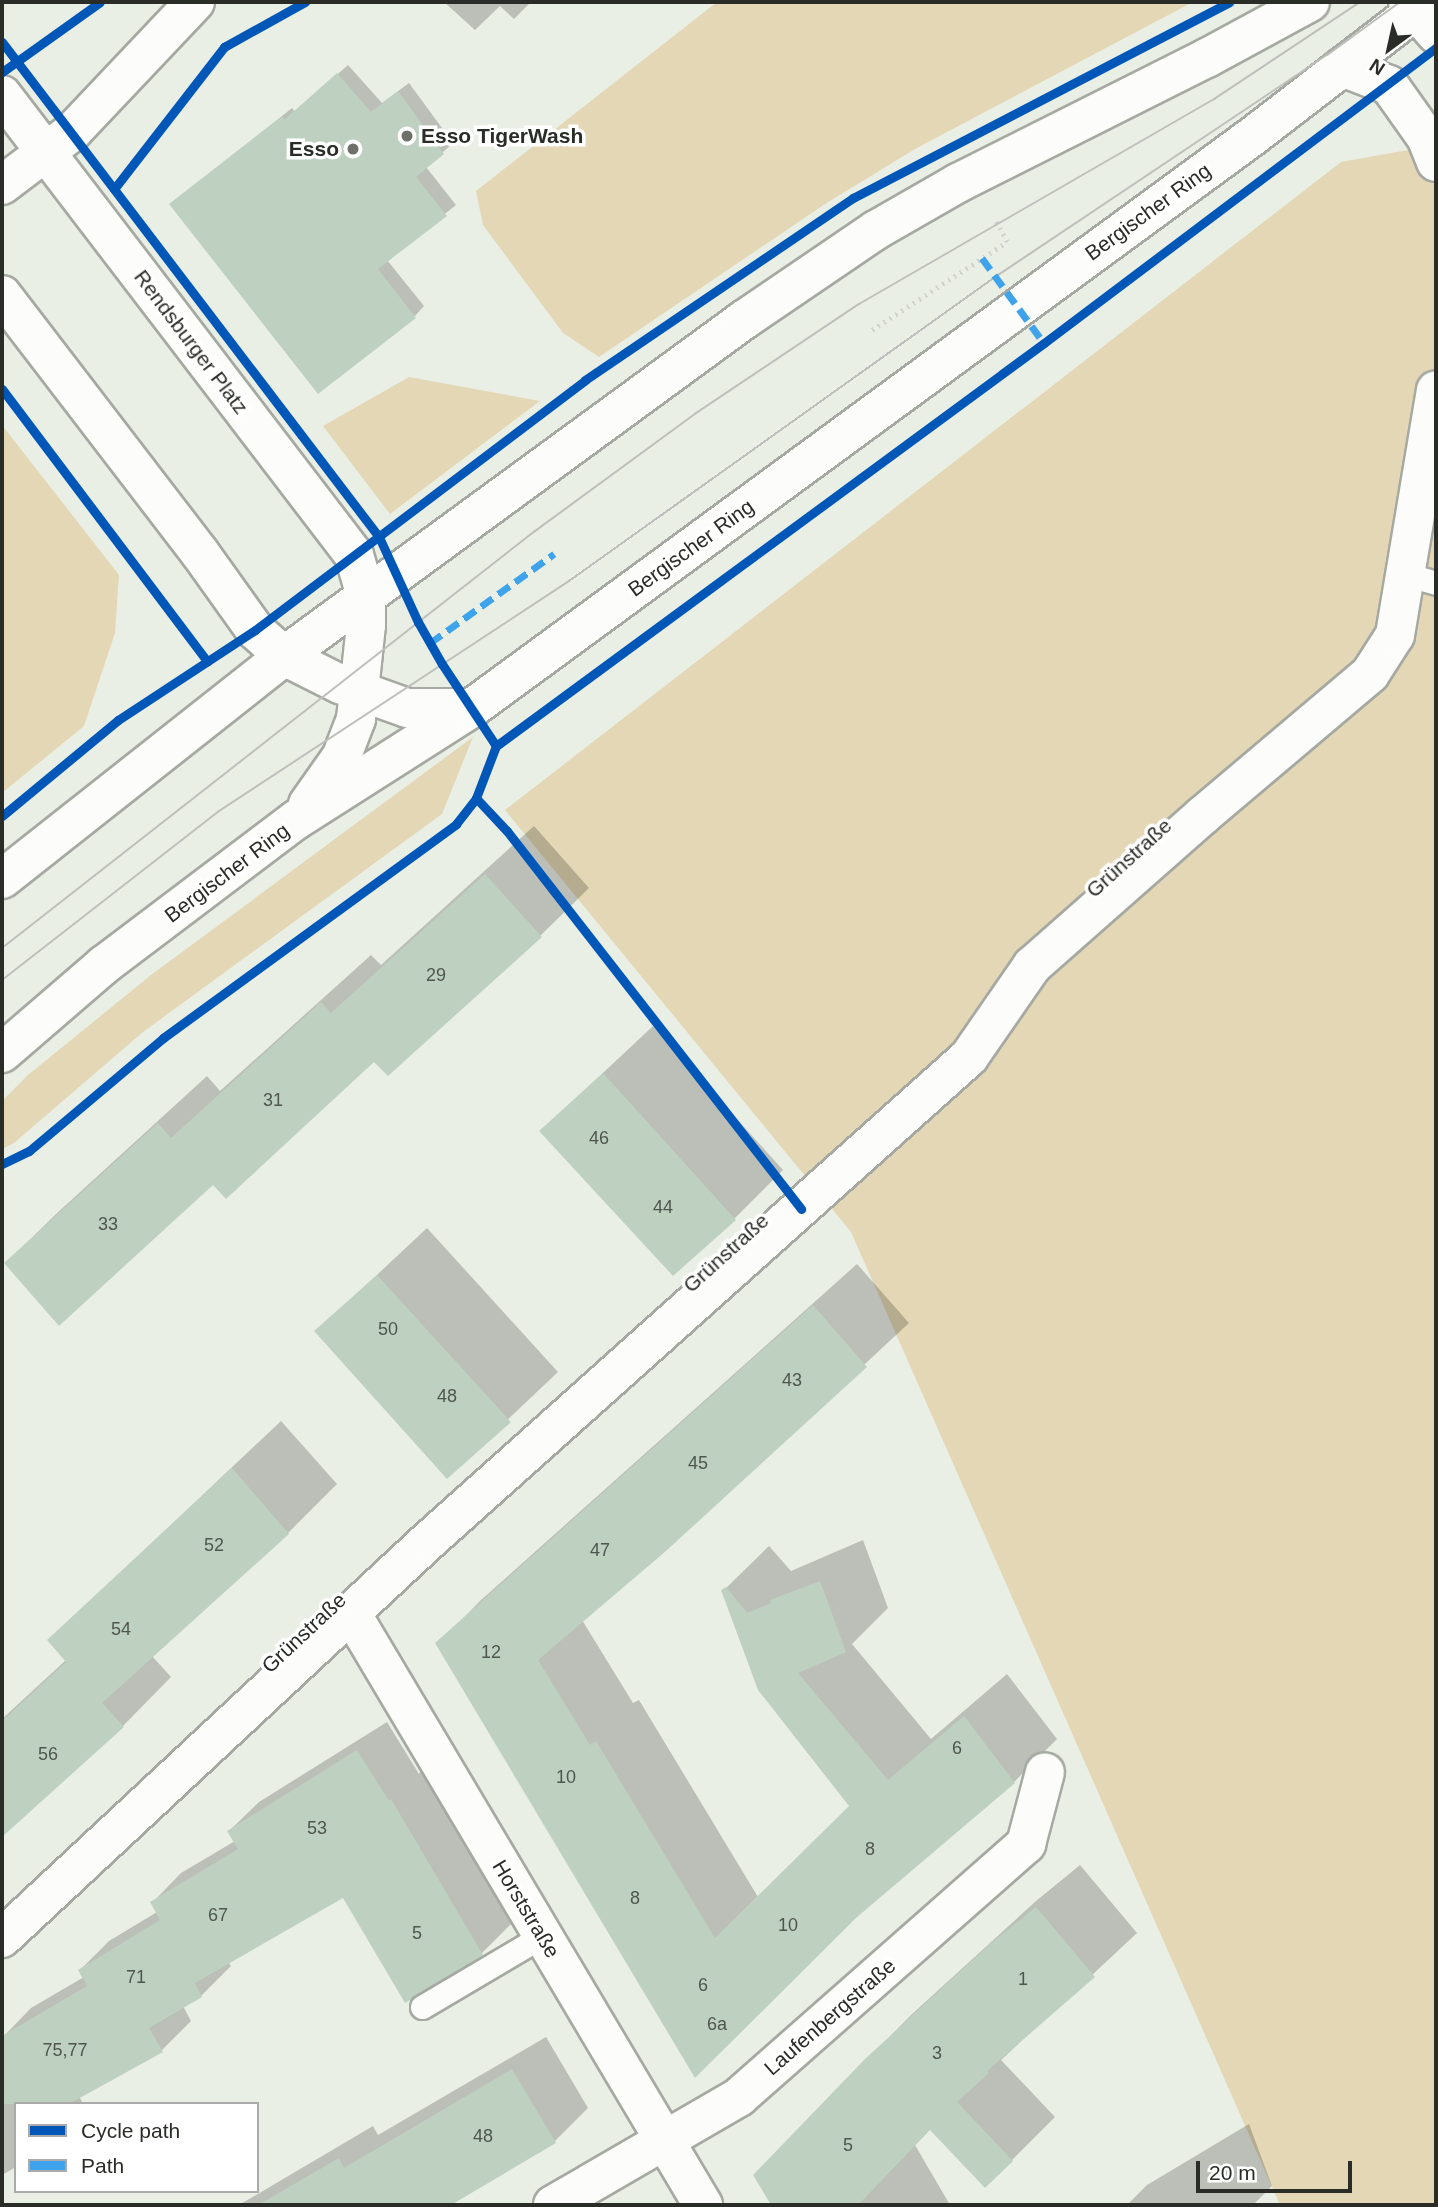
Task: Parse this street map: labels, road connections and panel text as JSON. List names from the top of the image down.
{
  "streets": {
    "street": [
      "Bergischer Ring",
      "Rendsburger Platz",
      "Grünstraße",
      "Horststraße",
      "Laufenbergstraße"
    ]
  },
  "crossings": [
    ["Bergischer Ring", "Rendsburger Platz"],
    ["Grünstraße", "Horststraße"],
    ["Horststraße", "Laufenbergstraße"]
  ],
  "places": ["Esso TigerWash", "Esso"],
  "house_numbers": [
    "29",
    "31",
    "46",
    "44",
    "33",
    "50",
    "43",
    "48",
    "45",
    "52",
    "47",
    "54",
    "12",
    "6",
    "56",
    "10",
    "53",
    "8",
    "8",
    "67",
    "10",
    "5",
    "71",
    "1",
    "6",
    "6a",
    "75,77",
    "3",
    "48",
    "5"
  ],
  "legend": ["Cycle path", "Path"],
  "scale_bar": "20 m",
  "north": "bottom left"
}
